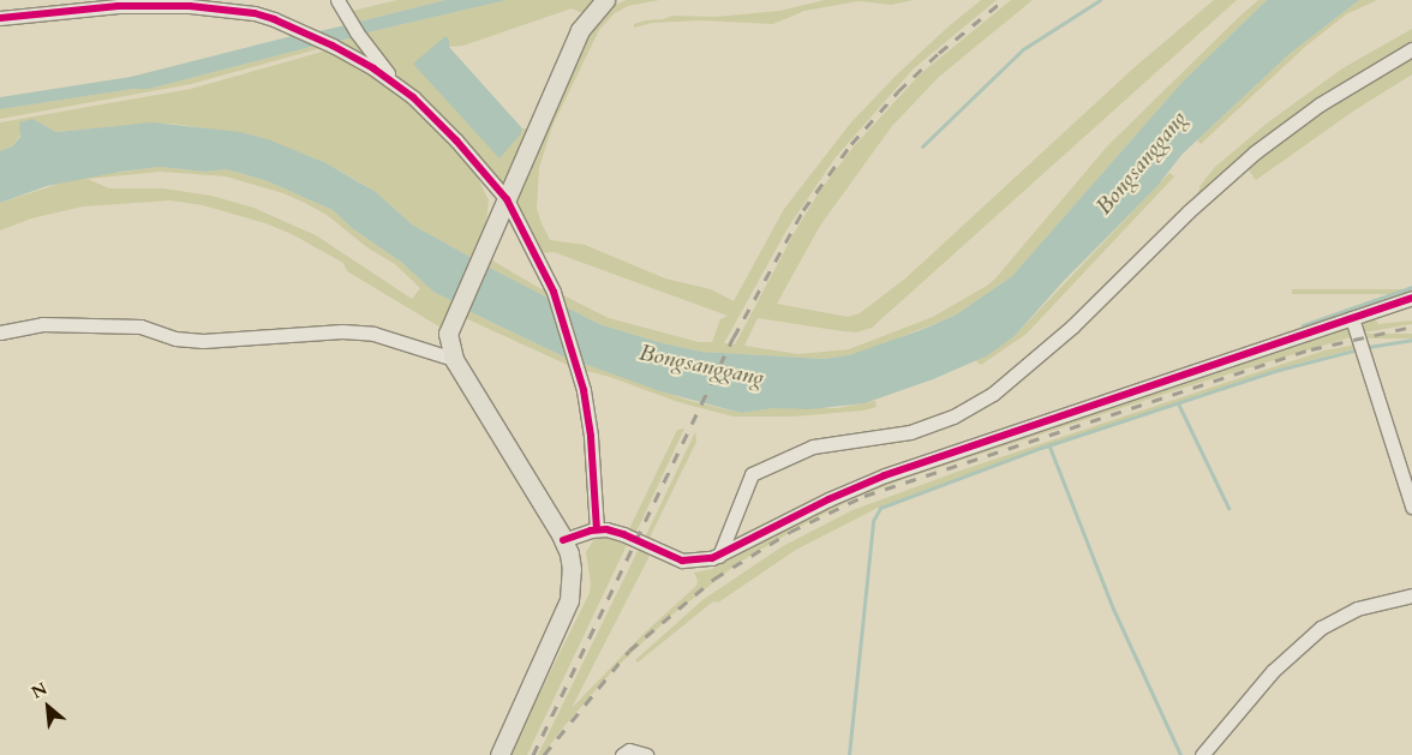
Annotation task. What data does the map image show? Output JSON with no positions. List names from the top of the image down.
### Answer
{
  "water": ["Bongsanggang"],
  "north": "top left"
}
